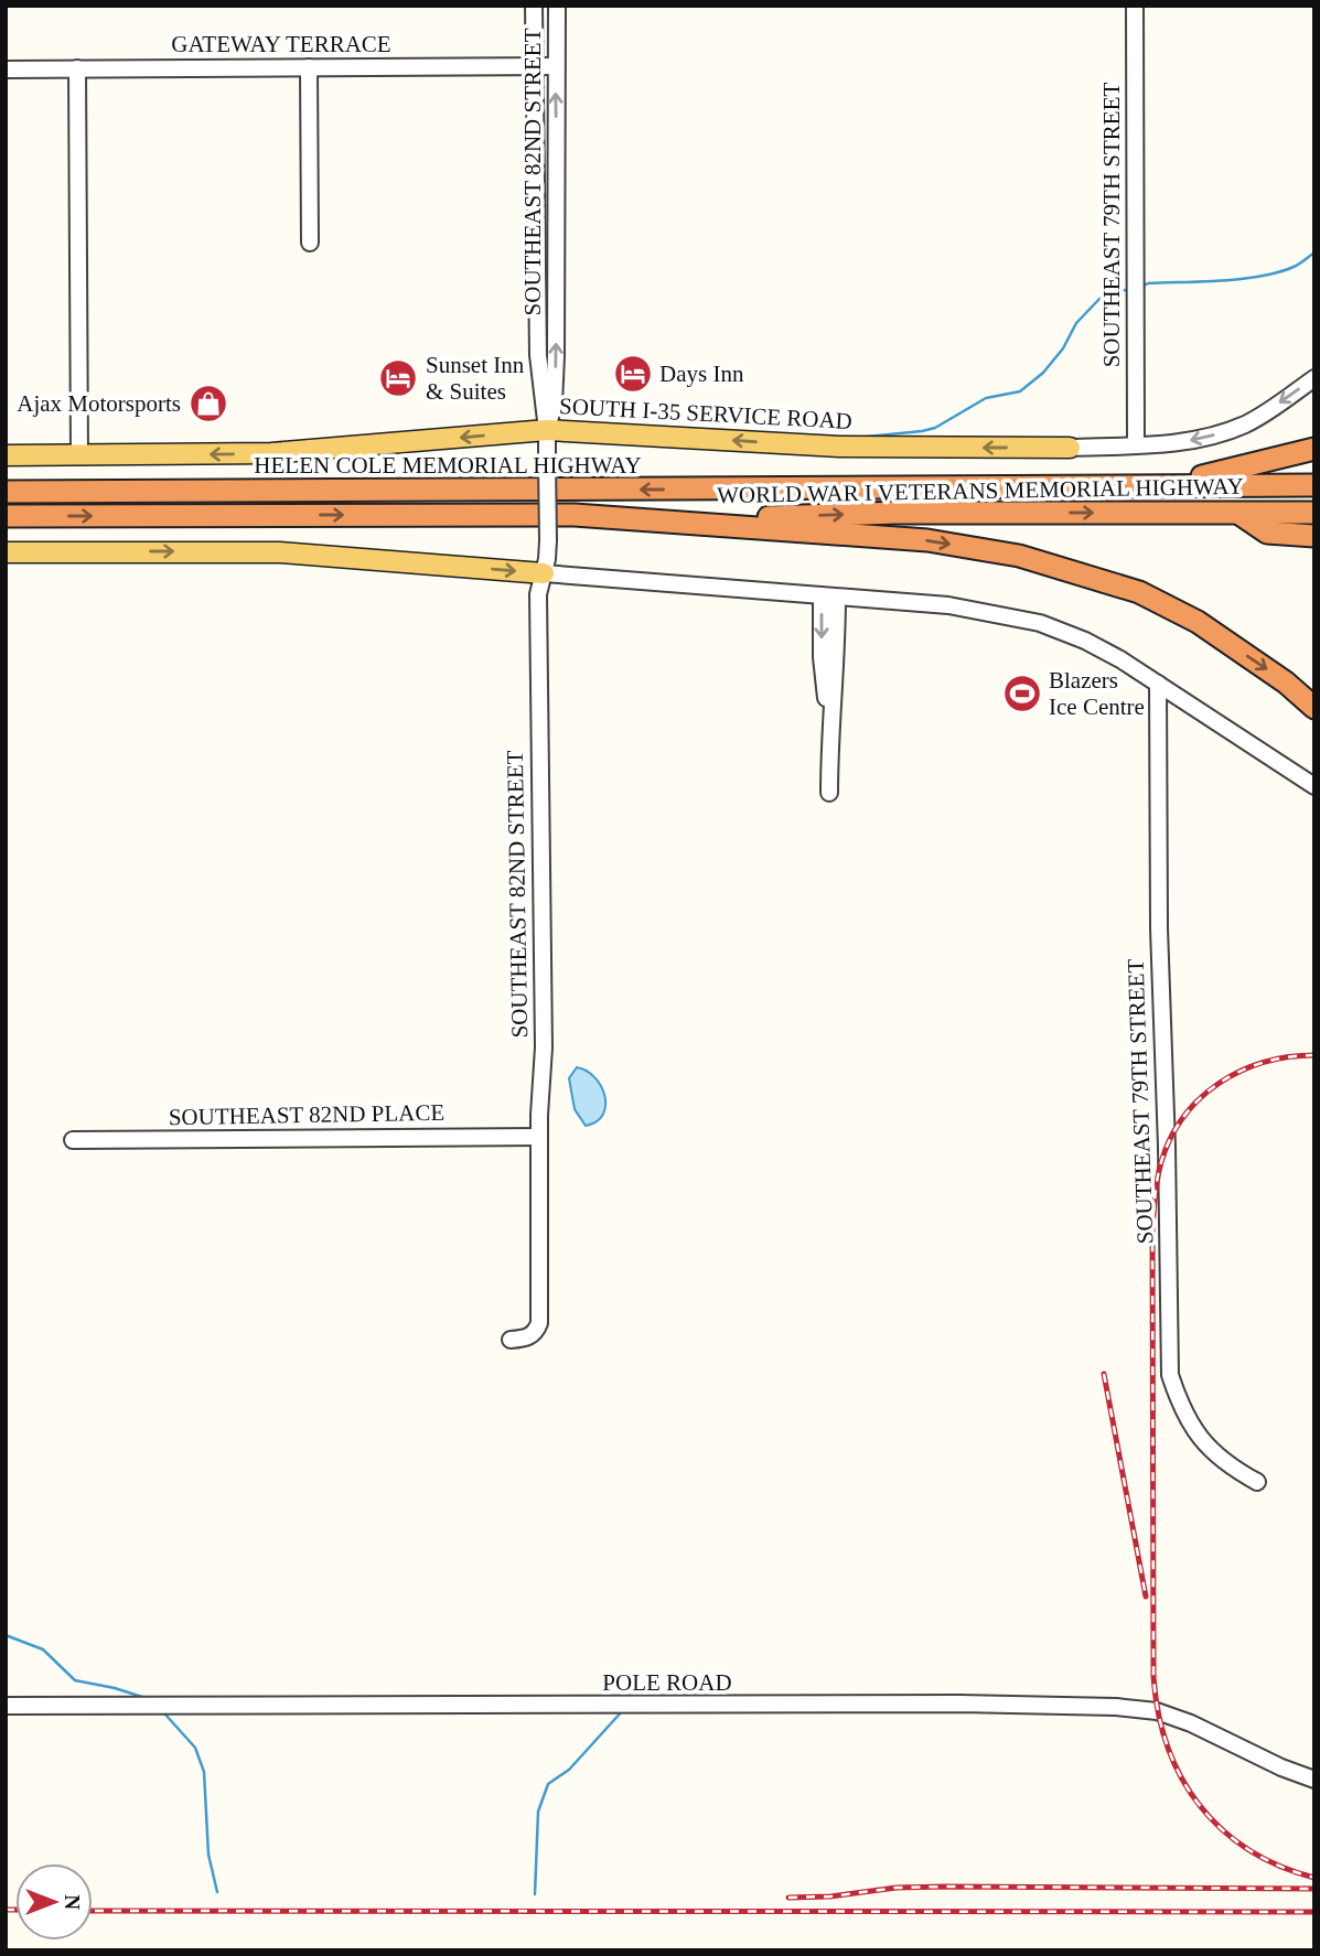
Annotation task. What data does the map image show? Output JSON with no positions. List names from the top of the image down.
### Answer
{
  "streets": {
    "highway": ["HELEN COLE MEMORIAL HIGHWAY", "WORLD WAR I VETERANS MEMORIAL HIGHWAY"],
    "main road": ["SOUTH I-35 SERVICE ROAD"],
    "street": [
      "GATEWAY TERRACE",
      "SOUTHEAST 82ND STREET",
      "SOUTHEAST 79TH STREET",
      "SOUTHEAST 82ND PLACE",
      "POLE ROAD"
    ]
  },
  "crossings": [
    ["GATEWAY TERRACE", "SOUTHEAST 82ND STREET"],
    ["SOUTHEAST 82ND STREET", "SOUTH I-35 SERVICE ROAD"],
    ["SOUTHEAST 82ND STREET", "SOUTHEAST 82ND PLACE"],
    ["SOUTHEAST 79TH STREET", "SOUTH I-35 SERVICE ROAD"],
    ["HELEN COLE MEMORIAL HIGHWAY", "WORLD WAR I VETERANS MEMORIAL HIGHWAY"]
  ],
  "places": {
    "hotel": ["Days Inn", "Sunset Inn & Suites"],
    "shop": ["Ajax Motorsports"],
    "sports": ["Blazers Ice Centre"]
  },
  "north": "right"
}
